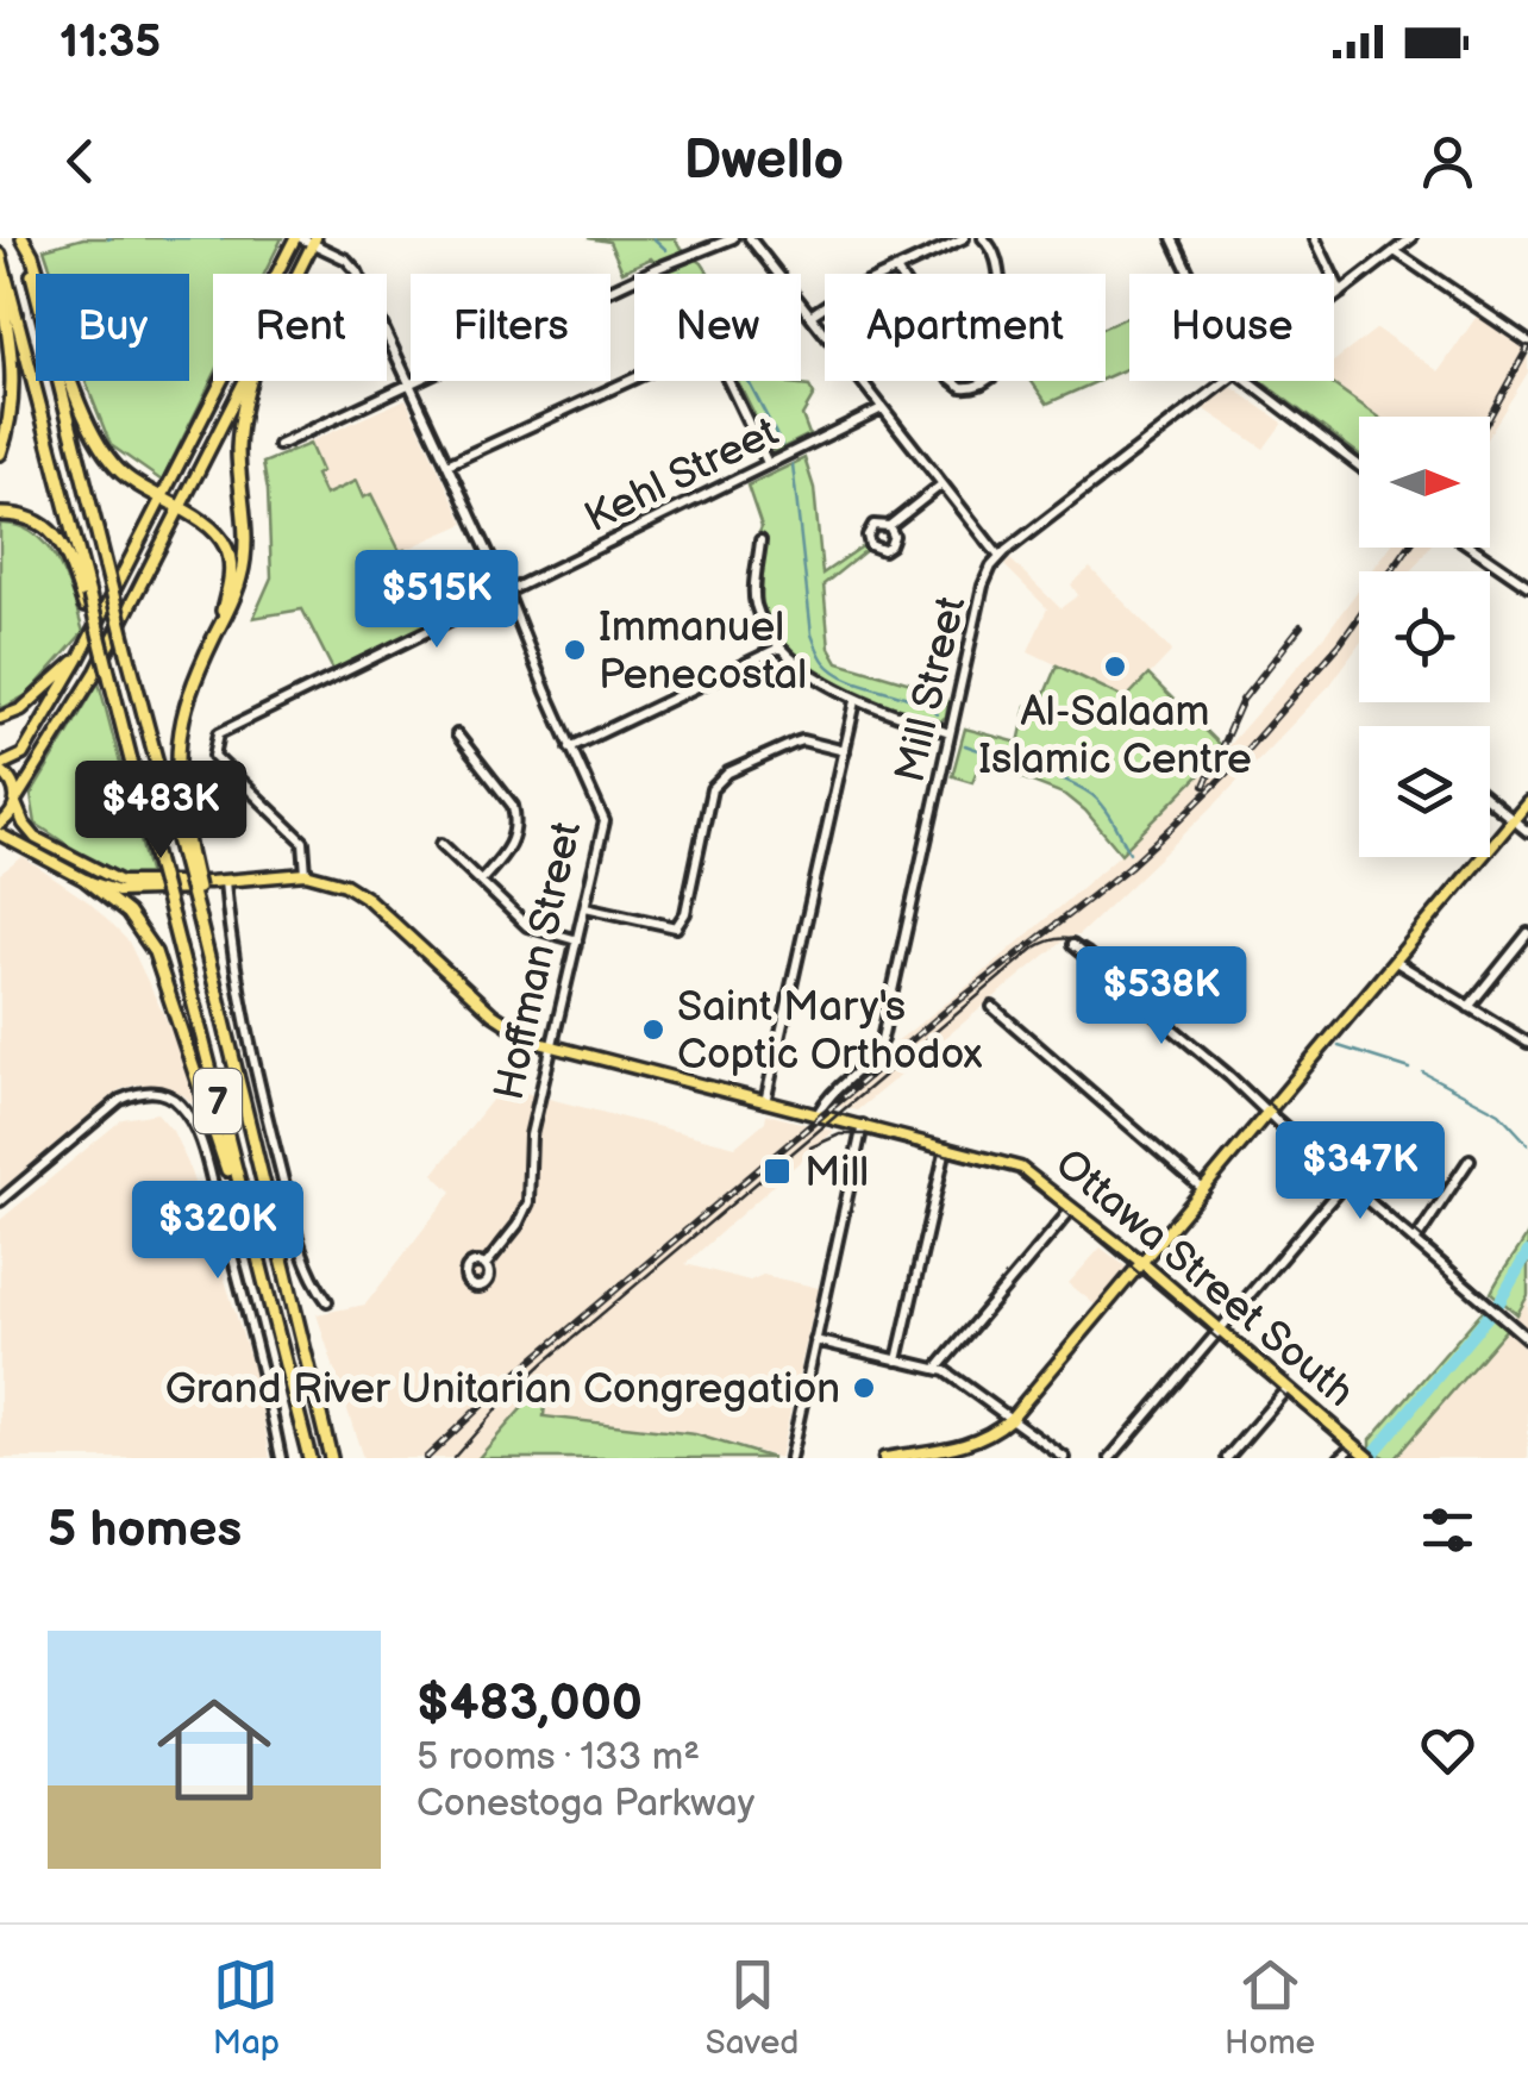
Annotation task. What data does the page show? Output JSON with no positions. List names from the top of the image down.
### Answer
{
  "streets": {
    "highway": ["7"],
    "main road": ["Ottawa Street South"],
    "street": ["Kehl Street", "Mill Street", "Hoffman Street"]
  },
  "crossings": [
    ["Kehl Street", "Hoffman Street"],
    ["Kehl Street", "Ottawa Street South"],
    ["Mill Street", "Ottawa Street South"],
    ["Hoffman Street", "Ottawa Street South"]
  ],
  "places": {
    "other": [
      "Immanuel Penecostal",
      "Al-Salaam Islamic Centre",
      "Saint Mary's Coptic Orthodox",
      "Grand River Unitarian Congregation"
    ],
    "transit": ["Mill"]
  },
  "north": "right",
  "page": {
    "status": "11:35",
    "header": "Dwello",
    "chip": [
      "Buy",
      "Rent",
      "Filters",
      "New",
      "Apartment",
      "House"
    ],
    "price": [
      "$515K",
      "$483K",
      "$538K",
      "$347K",
      "$320K"
    ],
    "heading": "5 homes",
    "list": [
      {
        "name": "$483,000",
        "note": "5 rooms · 133 m² · Conestoga Parkway"
      }
    ],
    "tabs": ["Map", "Saved", "Home"]
  }
}
